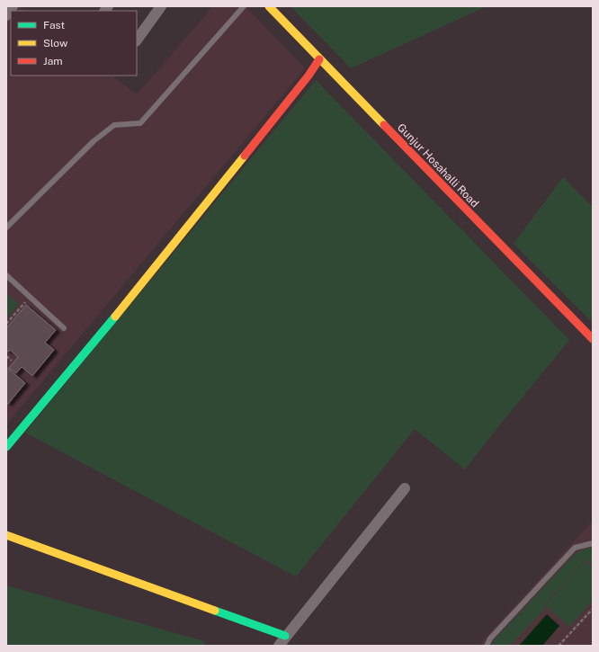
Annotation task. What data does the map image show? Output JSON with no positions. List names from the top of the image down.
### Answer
{
  "streets": {
    "street": ["Gunjur Hosahalli Road"]
  },
  "legend": ["Fast", "Slow", "Jam"]
}
